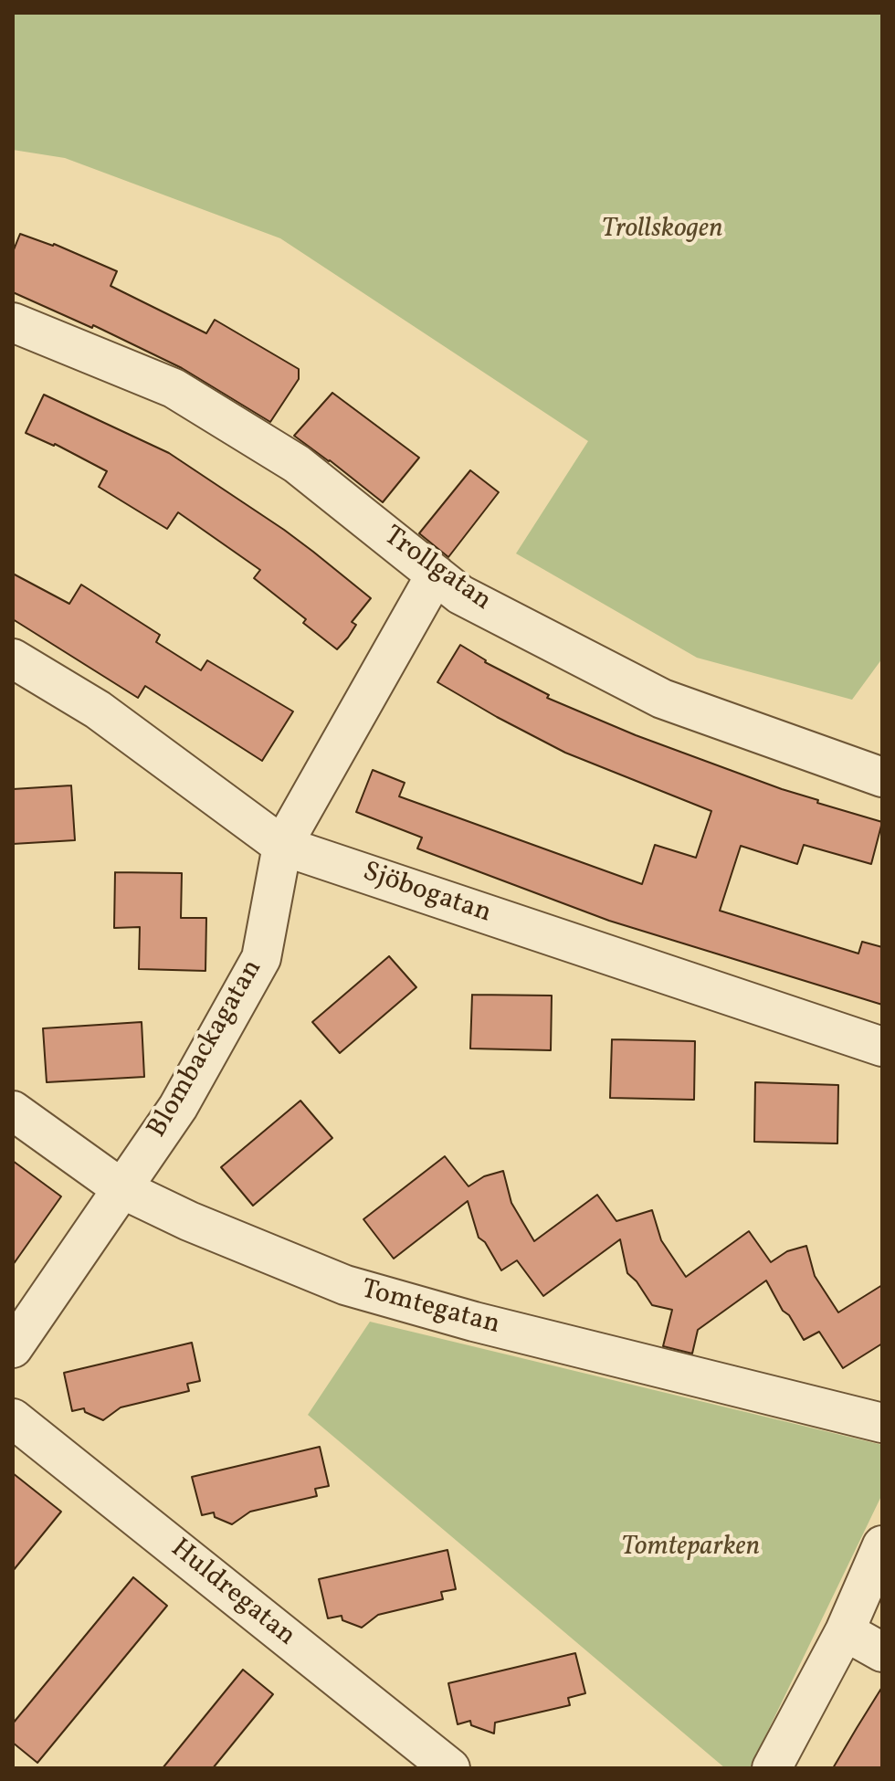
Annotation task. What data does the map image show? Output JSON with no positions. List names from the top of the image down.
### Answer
{
  "streets": {
    "street": [
      "Trollgatan",
      "Sjöbogatan",
      "Blombackagatan",
      "Tomtegatan",
      "Huldregatan"
    ]
  },
  "crossings": [
    ["Trollgatan", "Blombackagatan"],
    ["Sjöbogatan", "Blombackagatan"],
    ["Blombackagatan", "Tomtegatan"]
  ],
  "parks": ["Trollskogen", "Tomteparken"]
}
